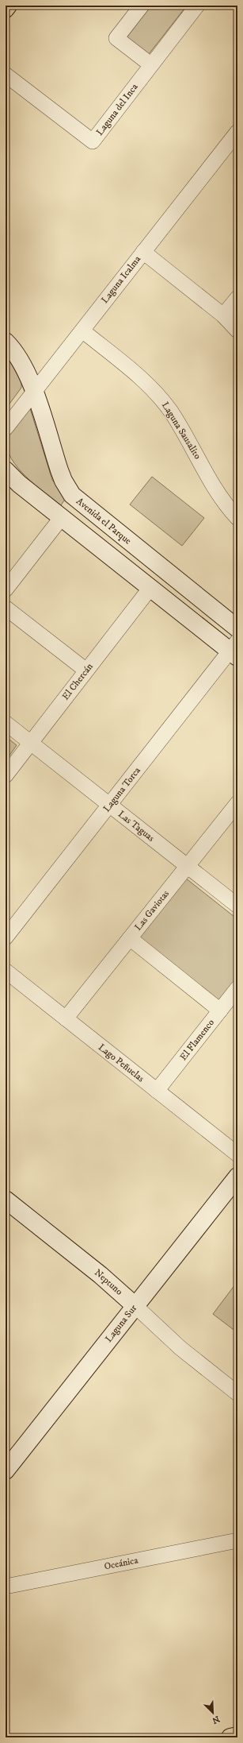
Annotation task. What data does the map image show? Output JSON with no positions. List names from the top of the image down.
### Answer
{
  "streets": {
    "street": [
      "Laguna del Inca",
      "Laguna Icalma",
      "Laguna Sausalito",
      "Avenida el Parque",
      "El Chercán",
      "Laguna Torca",
      "Las Taguas",
      "Las Gaviotas",
      "El Flamenco",
      "Lago Peñuelas",
      "Neptuno",
      "Laguna Sur",
      "Oceánica"
    ]
  },
  "crossings": [
    ["Laguna Icalma", "Laguna Sausalito"],
    ["Laguna Icalma", "Avenida el Parque"],
    ["El Chercán", "Las Taguas"],
    ["Laguna Torca", "Las Taguas"],
    ["Las Taguas", "Las Gaviotas"],
    ["Las Gaviotas", "Lago Peñuelas"],
    ["El Flamenco", "Lago Peñuelas"],
    ["Neptuno", "Laguna Sur"]
  ],
  "north": "bottom right"
}
